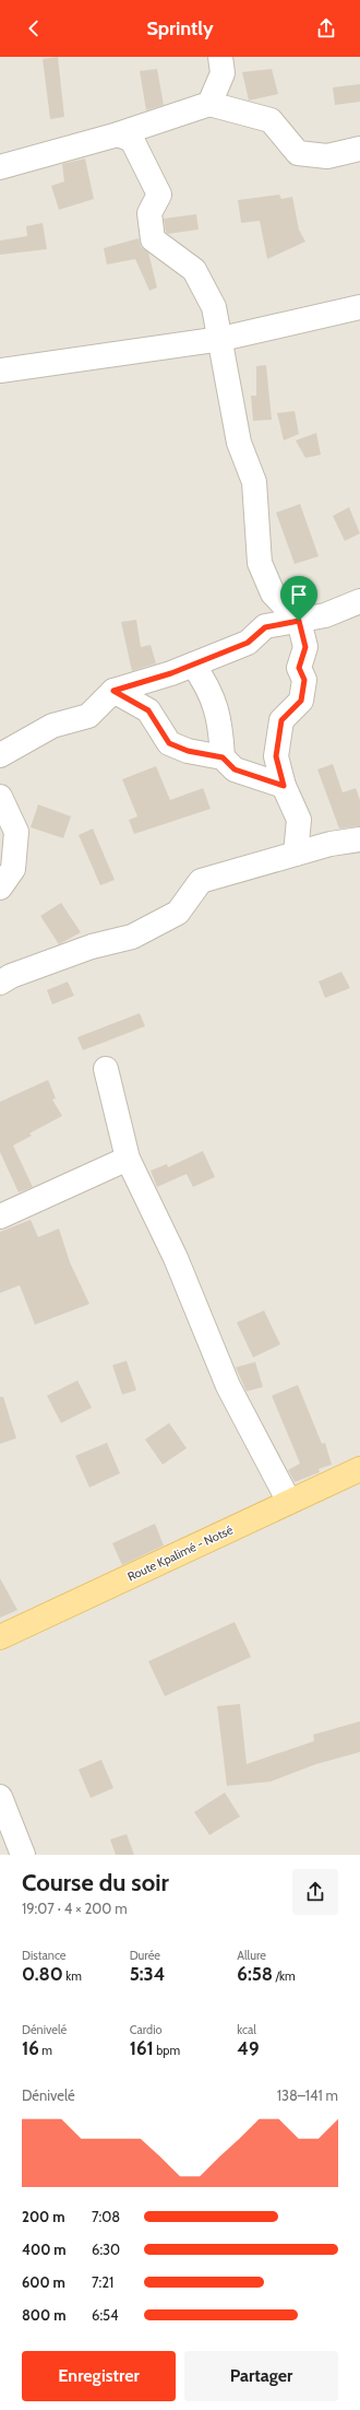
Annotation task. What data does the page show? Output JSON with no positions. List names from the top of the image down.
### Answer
{
  "streets": {
    "main road": ["Route Kpalimé - Notsé"]
  },
  "page": {
    "header": "Sprintly",
    "heading": ["Course du soir", "19:07 · 4 × 200 m"],
    "stats": [
      ["Distance", "0.80 km"],
      ["Durée", "5:34"],
      ["Allure", "6:58 /km"],
      ["Dénivelé", "16 m"],
      ["Cardio", "161 bpm"],
      ["kcal", "49"]
    ],
    "chart": ["Dénivelé", "138–141 m"],
    "list": [
      {
        "name": "200 m",
        "note": "7:08"
      },
      {
        "name": "400 m",
        "note": "6:30"
      },
      {
        "name": "600 m",
        "note": "7:21"
      },
      {
        "name": "800 m",
        "note": "6:54"
      }
    ],
    "buttons": ["Enregistrer", "Partager"]
  }
}
